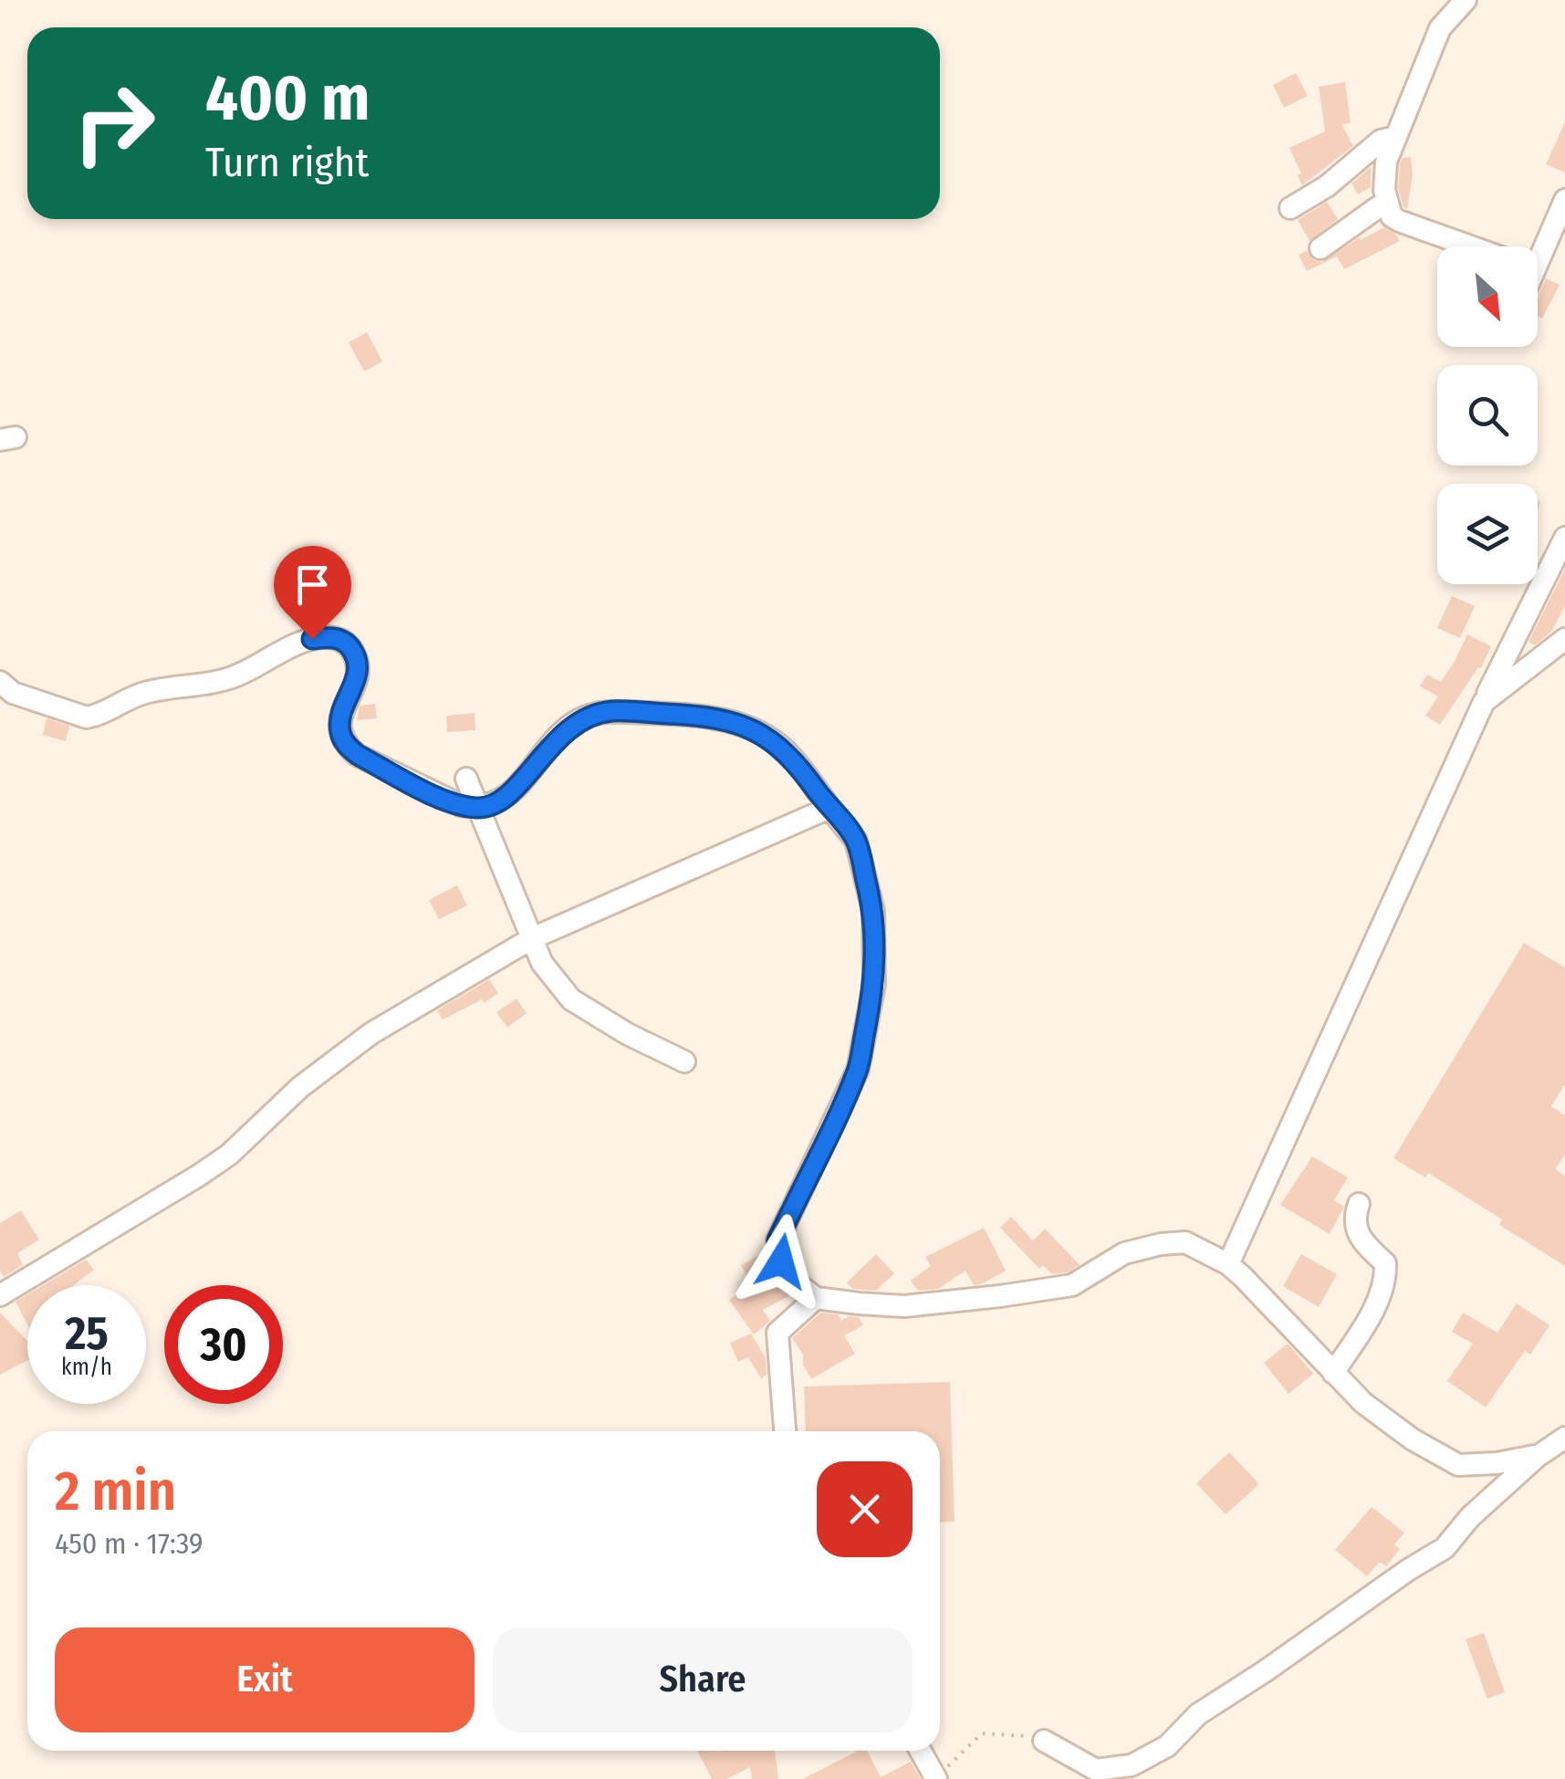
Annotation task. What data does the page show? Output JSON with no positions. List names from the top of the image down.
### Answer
{
  "north": "bottom right",
  "page": {
    "turn": ["400 m", "Turn right"],
    "speed": "25 km/h",
    "limit": "30",
    "heading": ["2 min", "450 m · 17:39"],
    "buttons": ["Exit", "Share"]
  }
}
